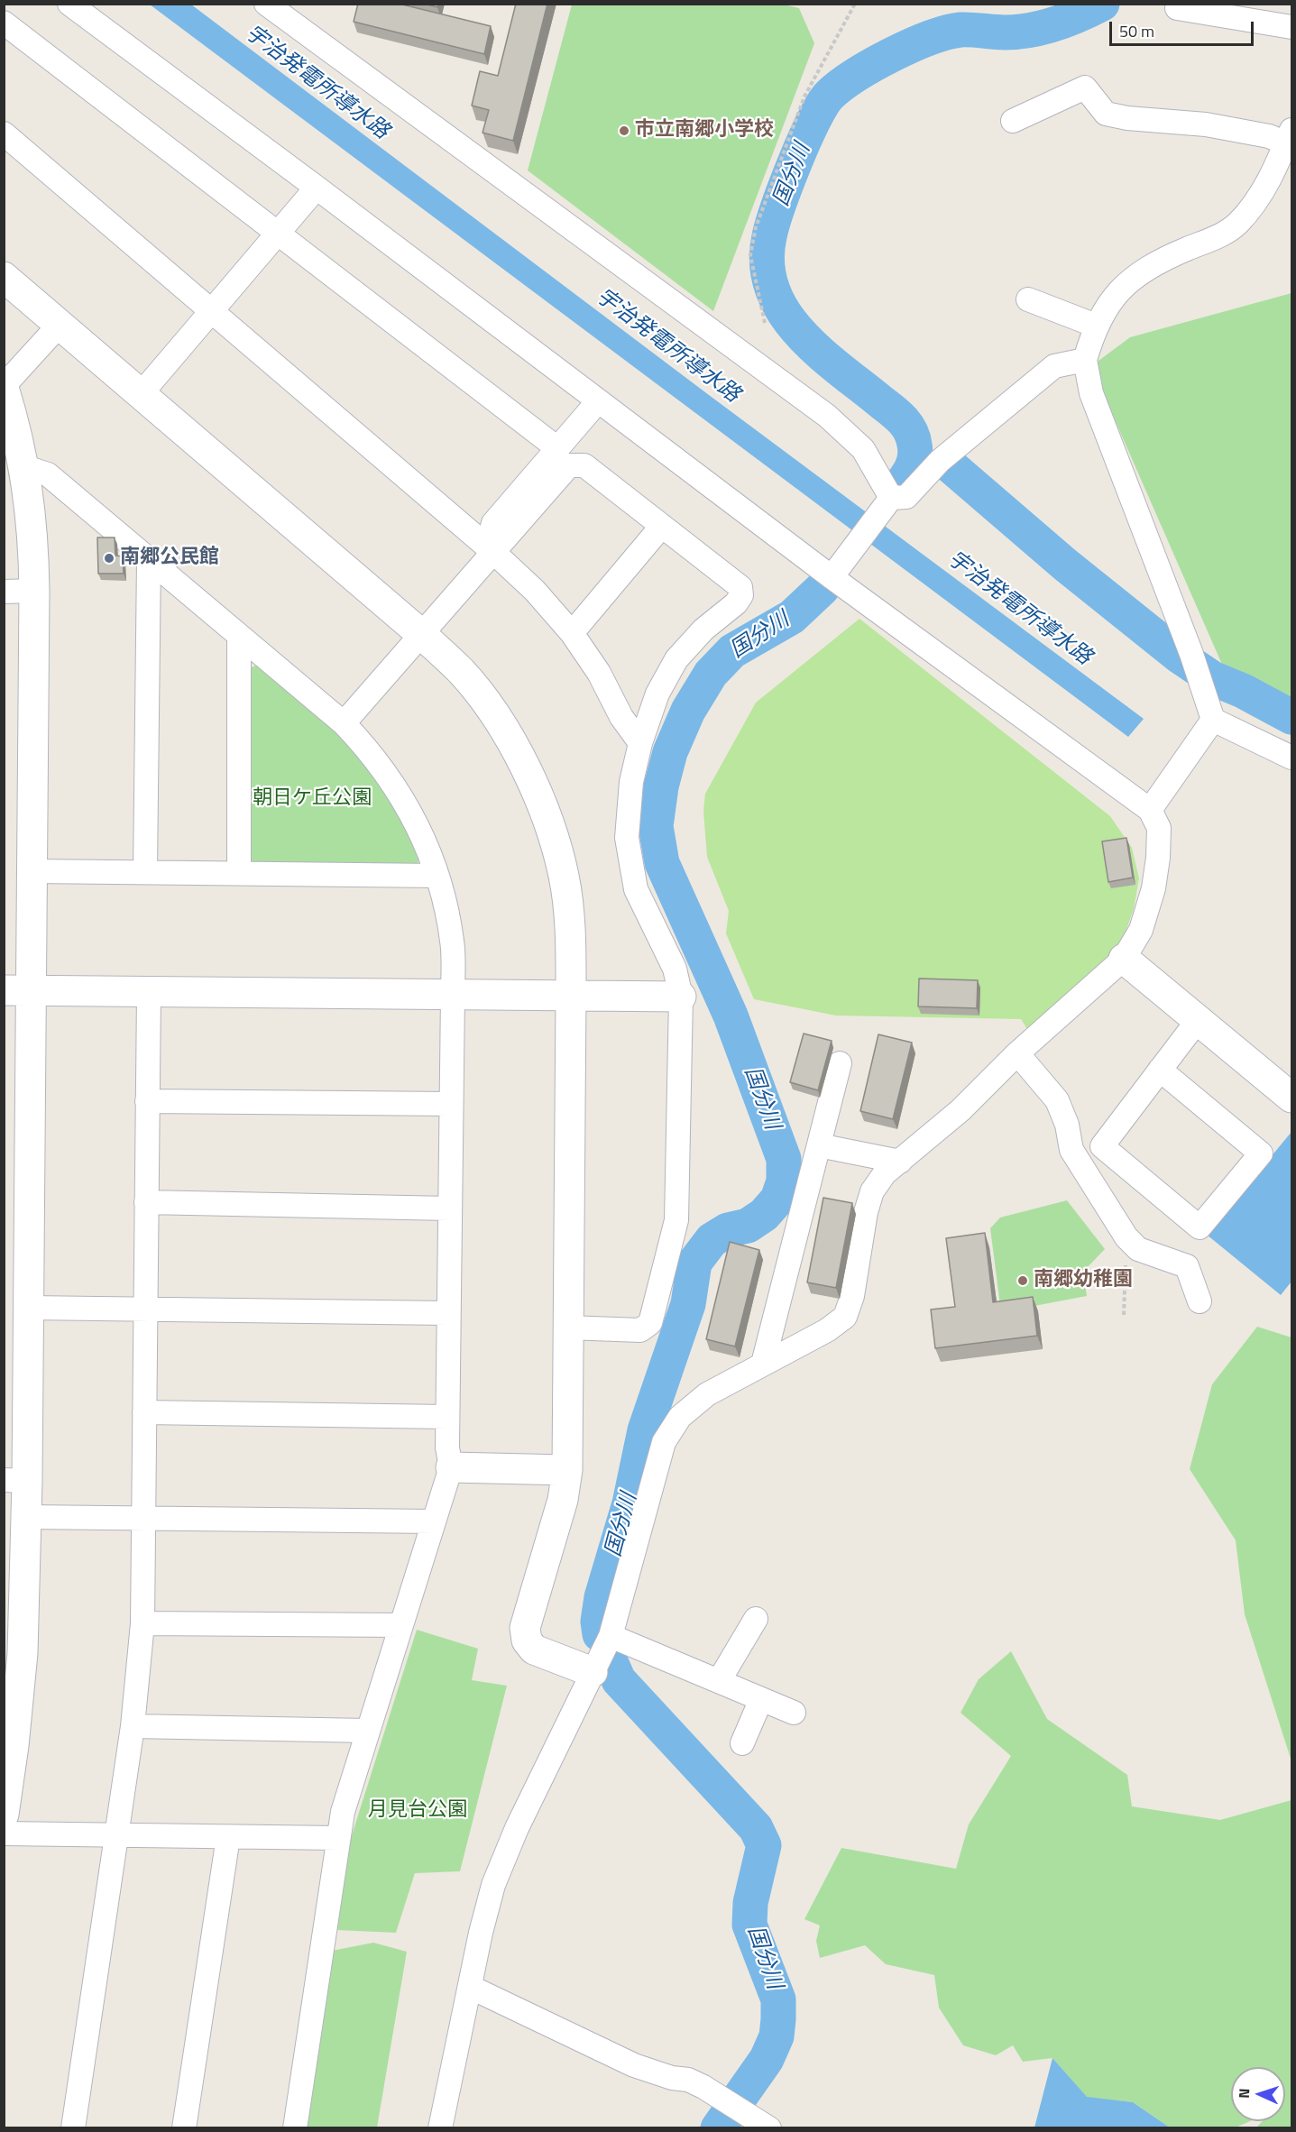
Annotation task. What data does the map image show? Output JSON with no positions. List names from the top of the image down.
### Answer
{
  "water": ["宇治発電所導水路", "国分川"],
  "parks": ["朝日ケ丘公園", "月見台公園"],
  "places": ["市立南郷小学校", "南郷公民館", "南郷幼稚園"],
  "scale_bar": "50 m",
  "north": "left"
}
